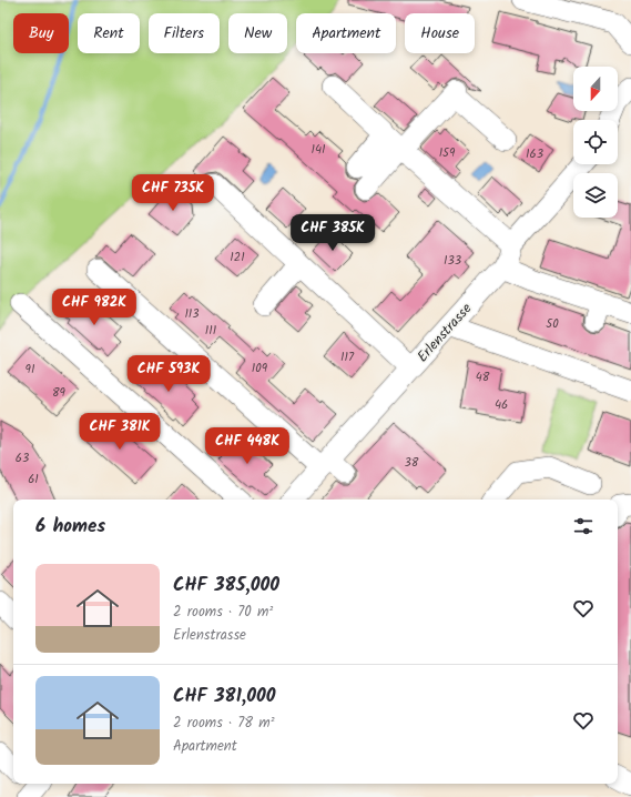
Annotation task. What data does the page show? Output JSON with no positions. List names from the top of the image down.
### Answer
{
  "streets": {
    "street": ["Erlenstrasse"]
  },
  "house_numbers": [
    "141",
    "159",
    "163",
    "121",
    "133",
    "113",
    "50",
    "111",
    "117",
    "109",
    "91",
    "48",
    "89",
    "46",
    "63",
    "38",
    "61"
  ],
  "north": "bottom",
  "page": {
    "chip": [
      "Buy",
      "Rent",
      "Filters",
      "New",
      "Apartment",
      "House"
    ],
    "price": [
      "CHF 735K",
      "CHF 385K",
      "CHF 982K",
      "CHF 593K",
      "CHF 381K",
      "CHF 448K"
    ],
    "heading": "6 homes",
    "list": [
      {
        "name": "CHF 385,000",
        "note": "2 rooms · 70 m² · Erlenstrasse"
      },
      {
        "name": "CHF 381,000",
        "note": "2 rooms · 78 m² · Apartment"
      }
    ]
  }
}
